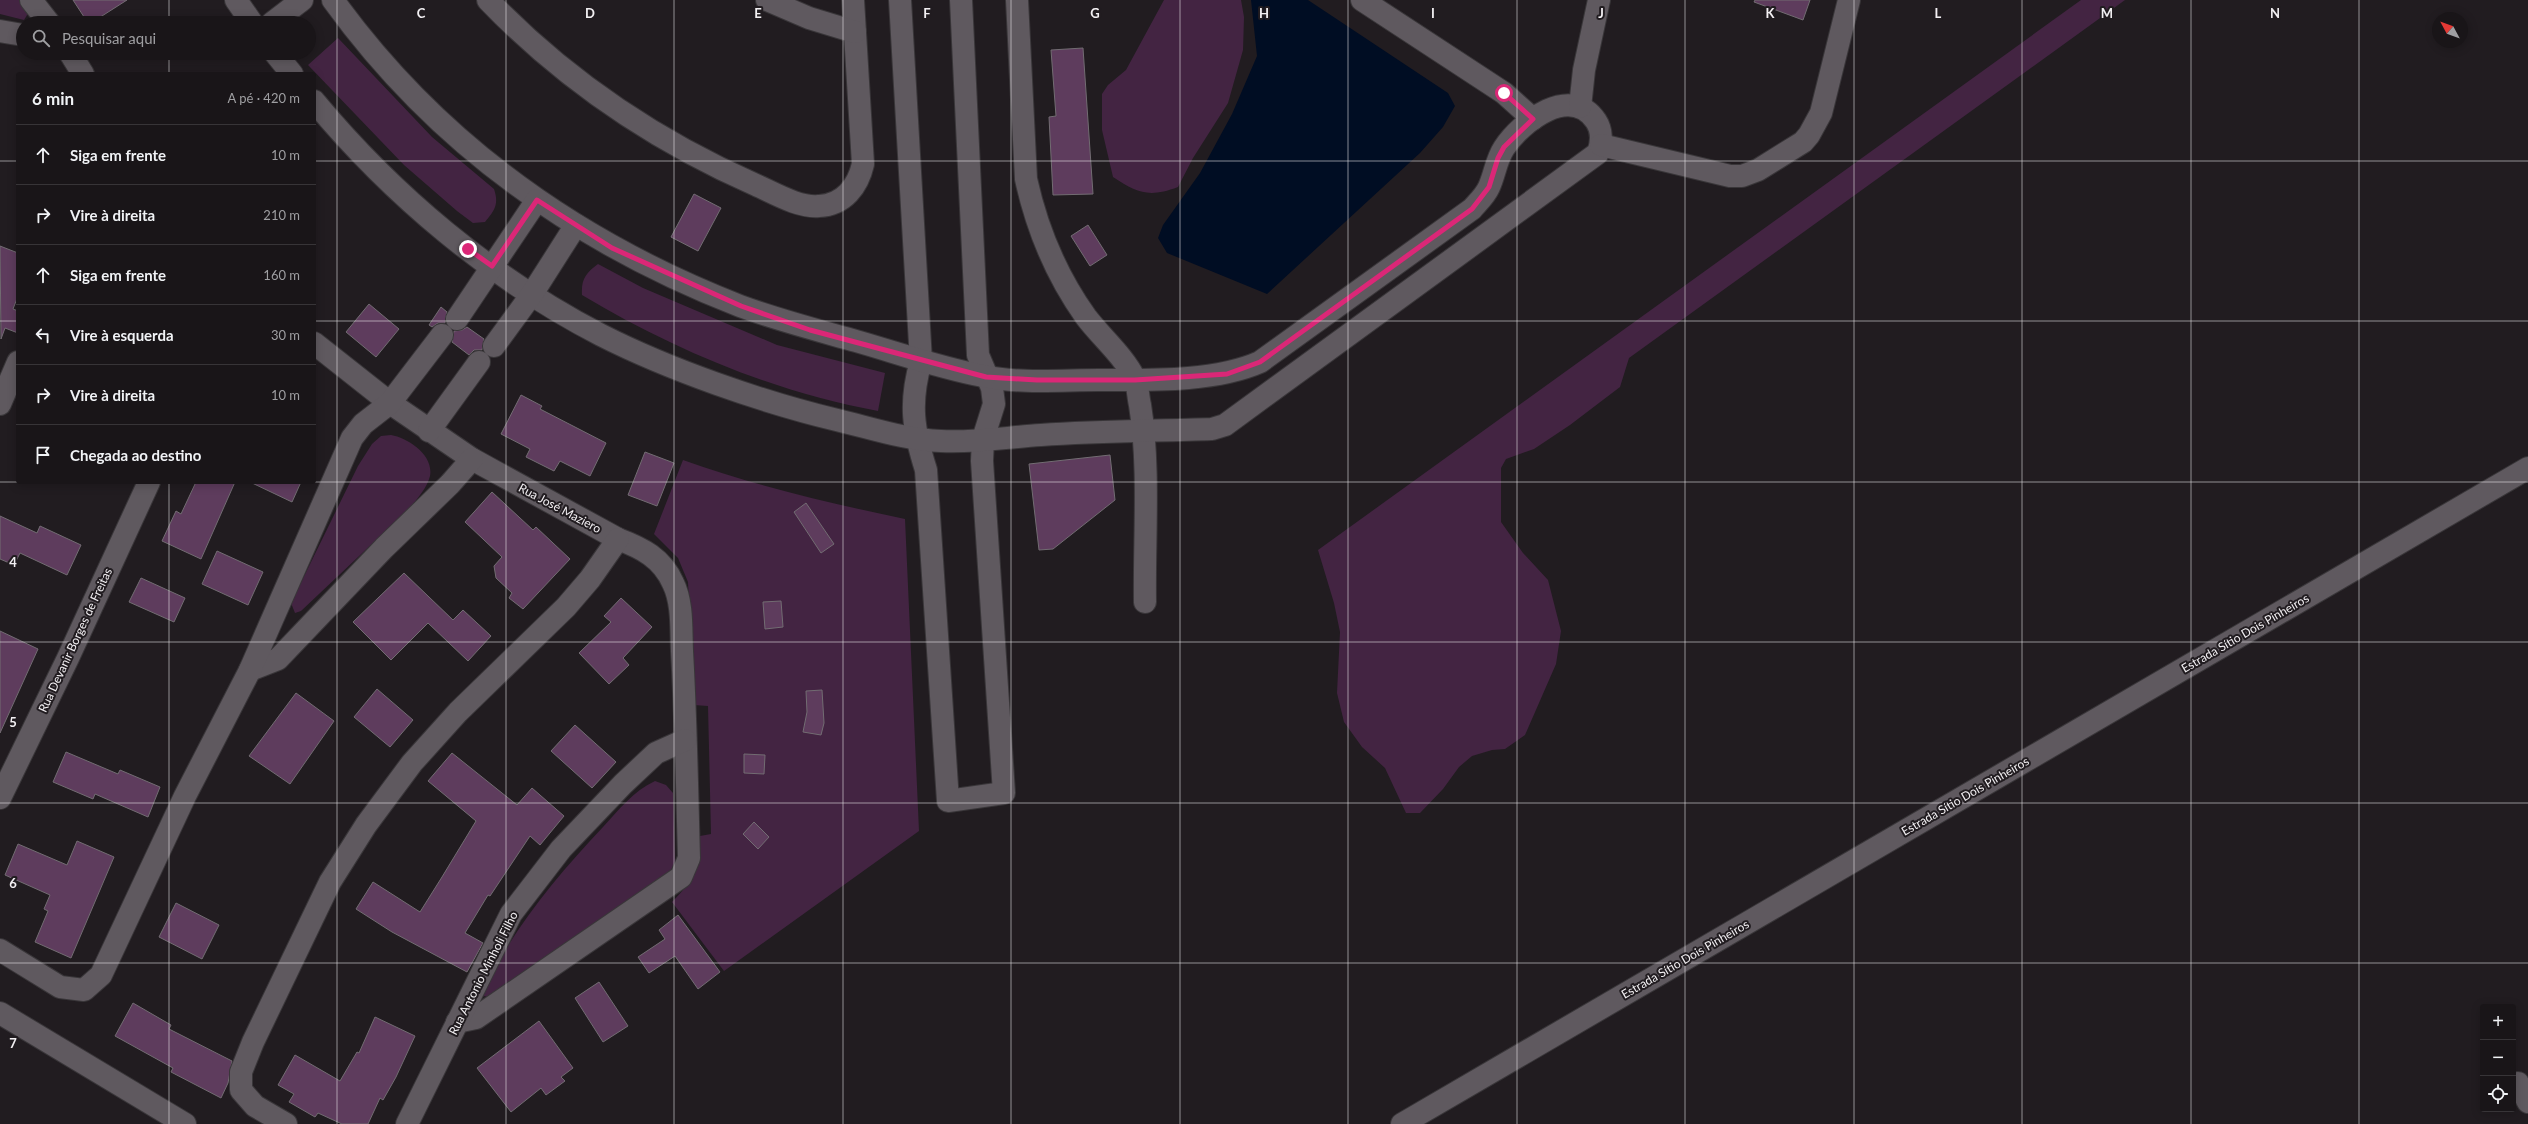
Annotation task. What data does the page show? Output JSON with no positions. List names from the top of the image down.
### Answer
{
  "streets": {
    "street": [
      "Rua José Maziero",
      "Estrada Sítio Dois Pinheiros",
      "Rua Devanir Borges de Freitas",
      "Rua Antonio Minholi Filho"
    ]
  },
  "crossings": [
    ["Rua José Maziero", "Rua Antonio Minholi Filho"]
  ],
  "north": "top left",
  "page": {
    "search": "Pesquisar aqui",
    "heading": ["6 min", "A pé · 420 m"],
    "list": [
      ["Siga em frente", "10 m"],
      ["Vire à direita", "210 m"],
      ["Siga em frente", "160 m"],
      ["Vire à esquerda", "30 m"],
      ["Vire à direita", "10 m"],
      "Chegada ao destino"
    ],
    "map_buttons": ["+", "−"]
  },
  "grid": {
    "columns": [
      "C",
      "D",
      "E",
      "F",
      "G",
      "H",
      "I",
      "J",
      "K",
      "L",
      "M",
      "N"
    ],
    "rows": [
      "4",
      "5",
      "6",
      "7"
    ]
  }
}
